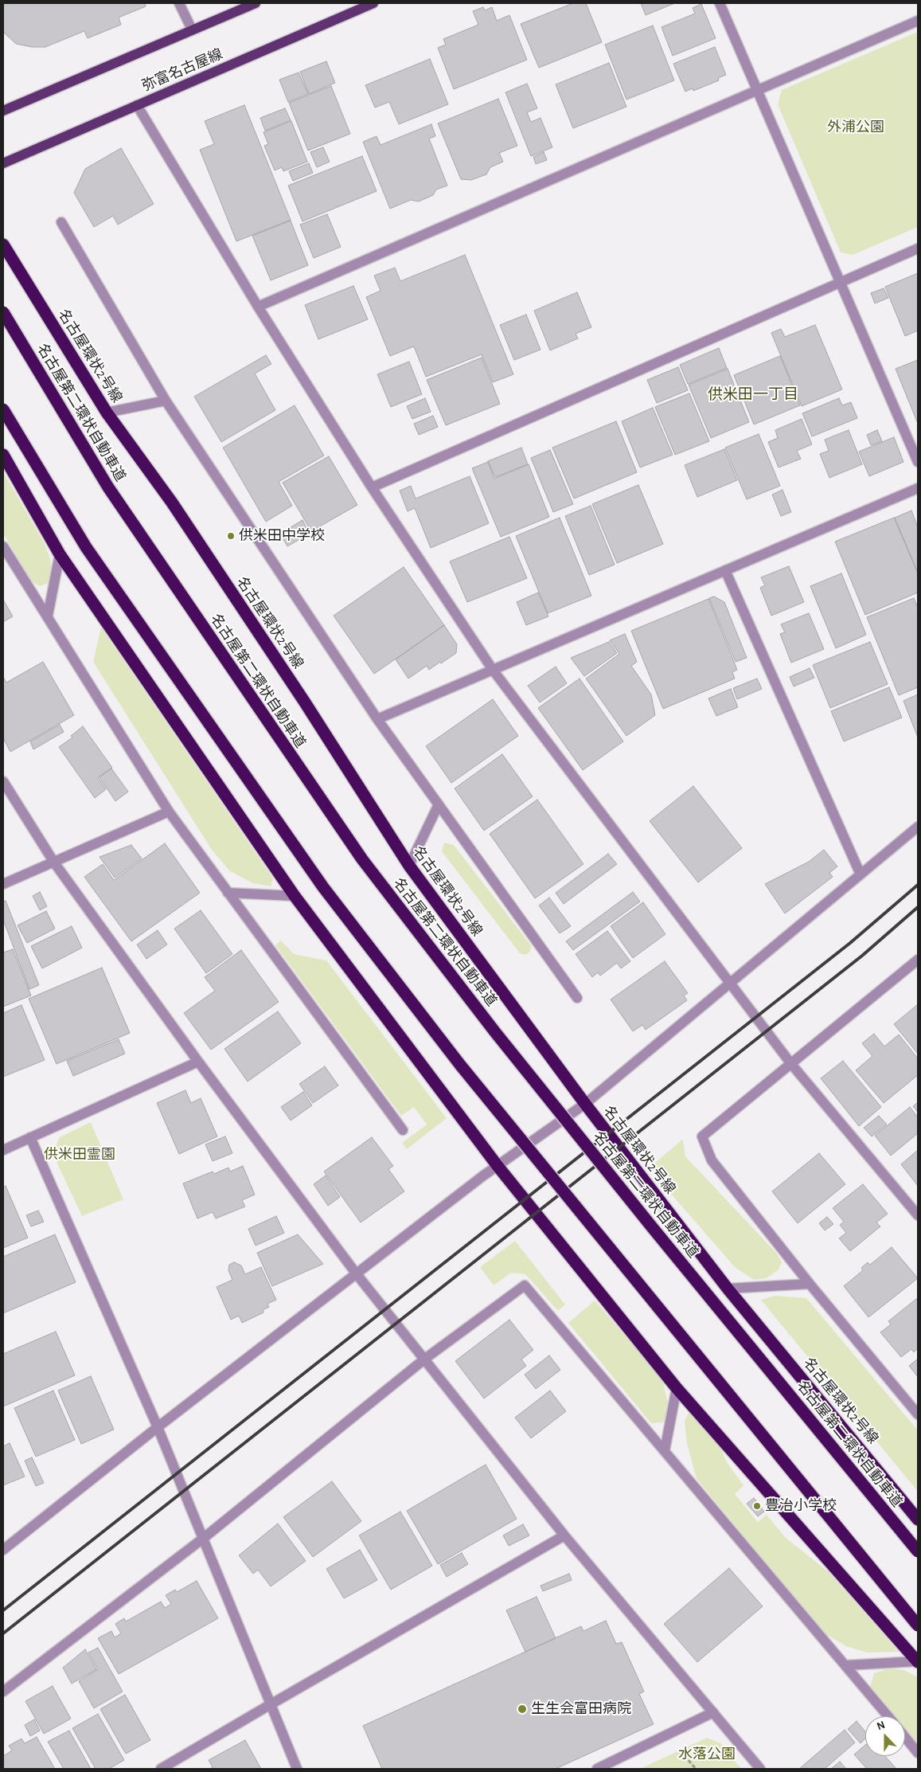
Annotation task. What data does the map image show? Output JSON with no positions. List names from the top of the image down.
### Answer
{
  "streets": {
    "highway": ["名古屋環状2号線", "名古屋第二環状自動車道"],
    "main road": ["弥富名古屋線"]
  },
  "districts": ["供米田一丁目"],
  "parks": ["外浦公園", "供米田霊園", "水落公園"],
  "places": ["供米田中学校", "豊治小学校", "生生会富田病院"],
  "north": "top"
}
